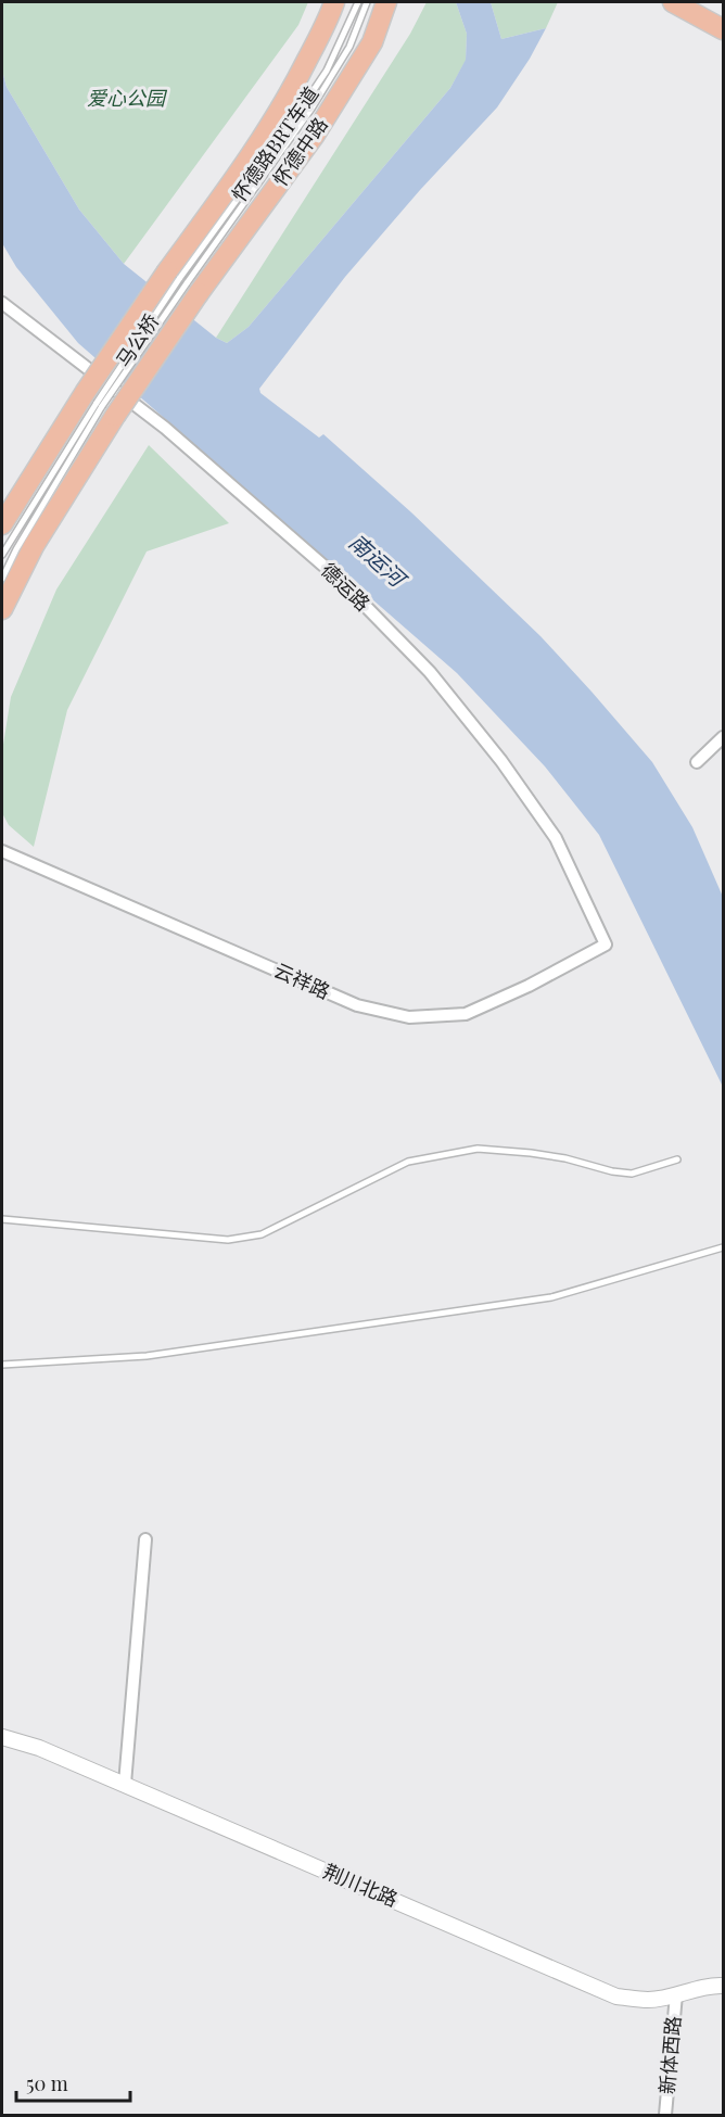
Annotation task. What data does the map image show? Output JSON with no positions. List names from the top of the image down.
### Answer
{
  "streets": {
    "main road": ["怀德中路", "马公桥"],
    "street": [
      "德运路",
      "云祥路",
      "荆川北路",
      "新体西路"
    ],
    "lane": ["怀德路BRT车道"]
  },
  "crossings": [
    ["怀德路BRT车道", "怀德中路"],
    ["怀德路BRT车道", "马公桥"],
    ["怀德中路", "马公桥"],
    ["德运路", "云祥路"],
    ["荆川北路", "新体西路"]
  ],
  "water": ["南运河"],
  "parks": ["爱心公园"],
  "scale_bar": "50 m"
}
